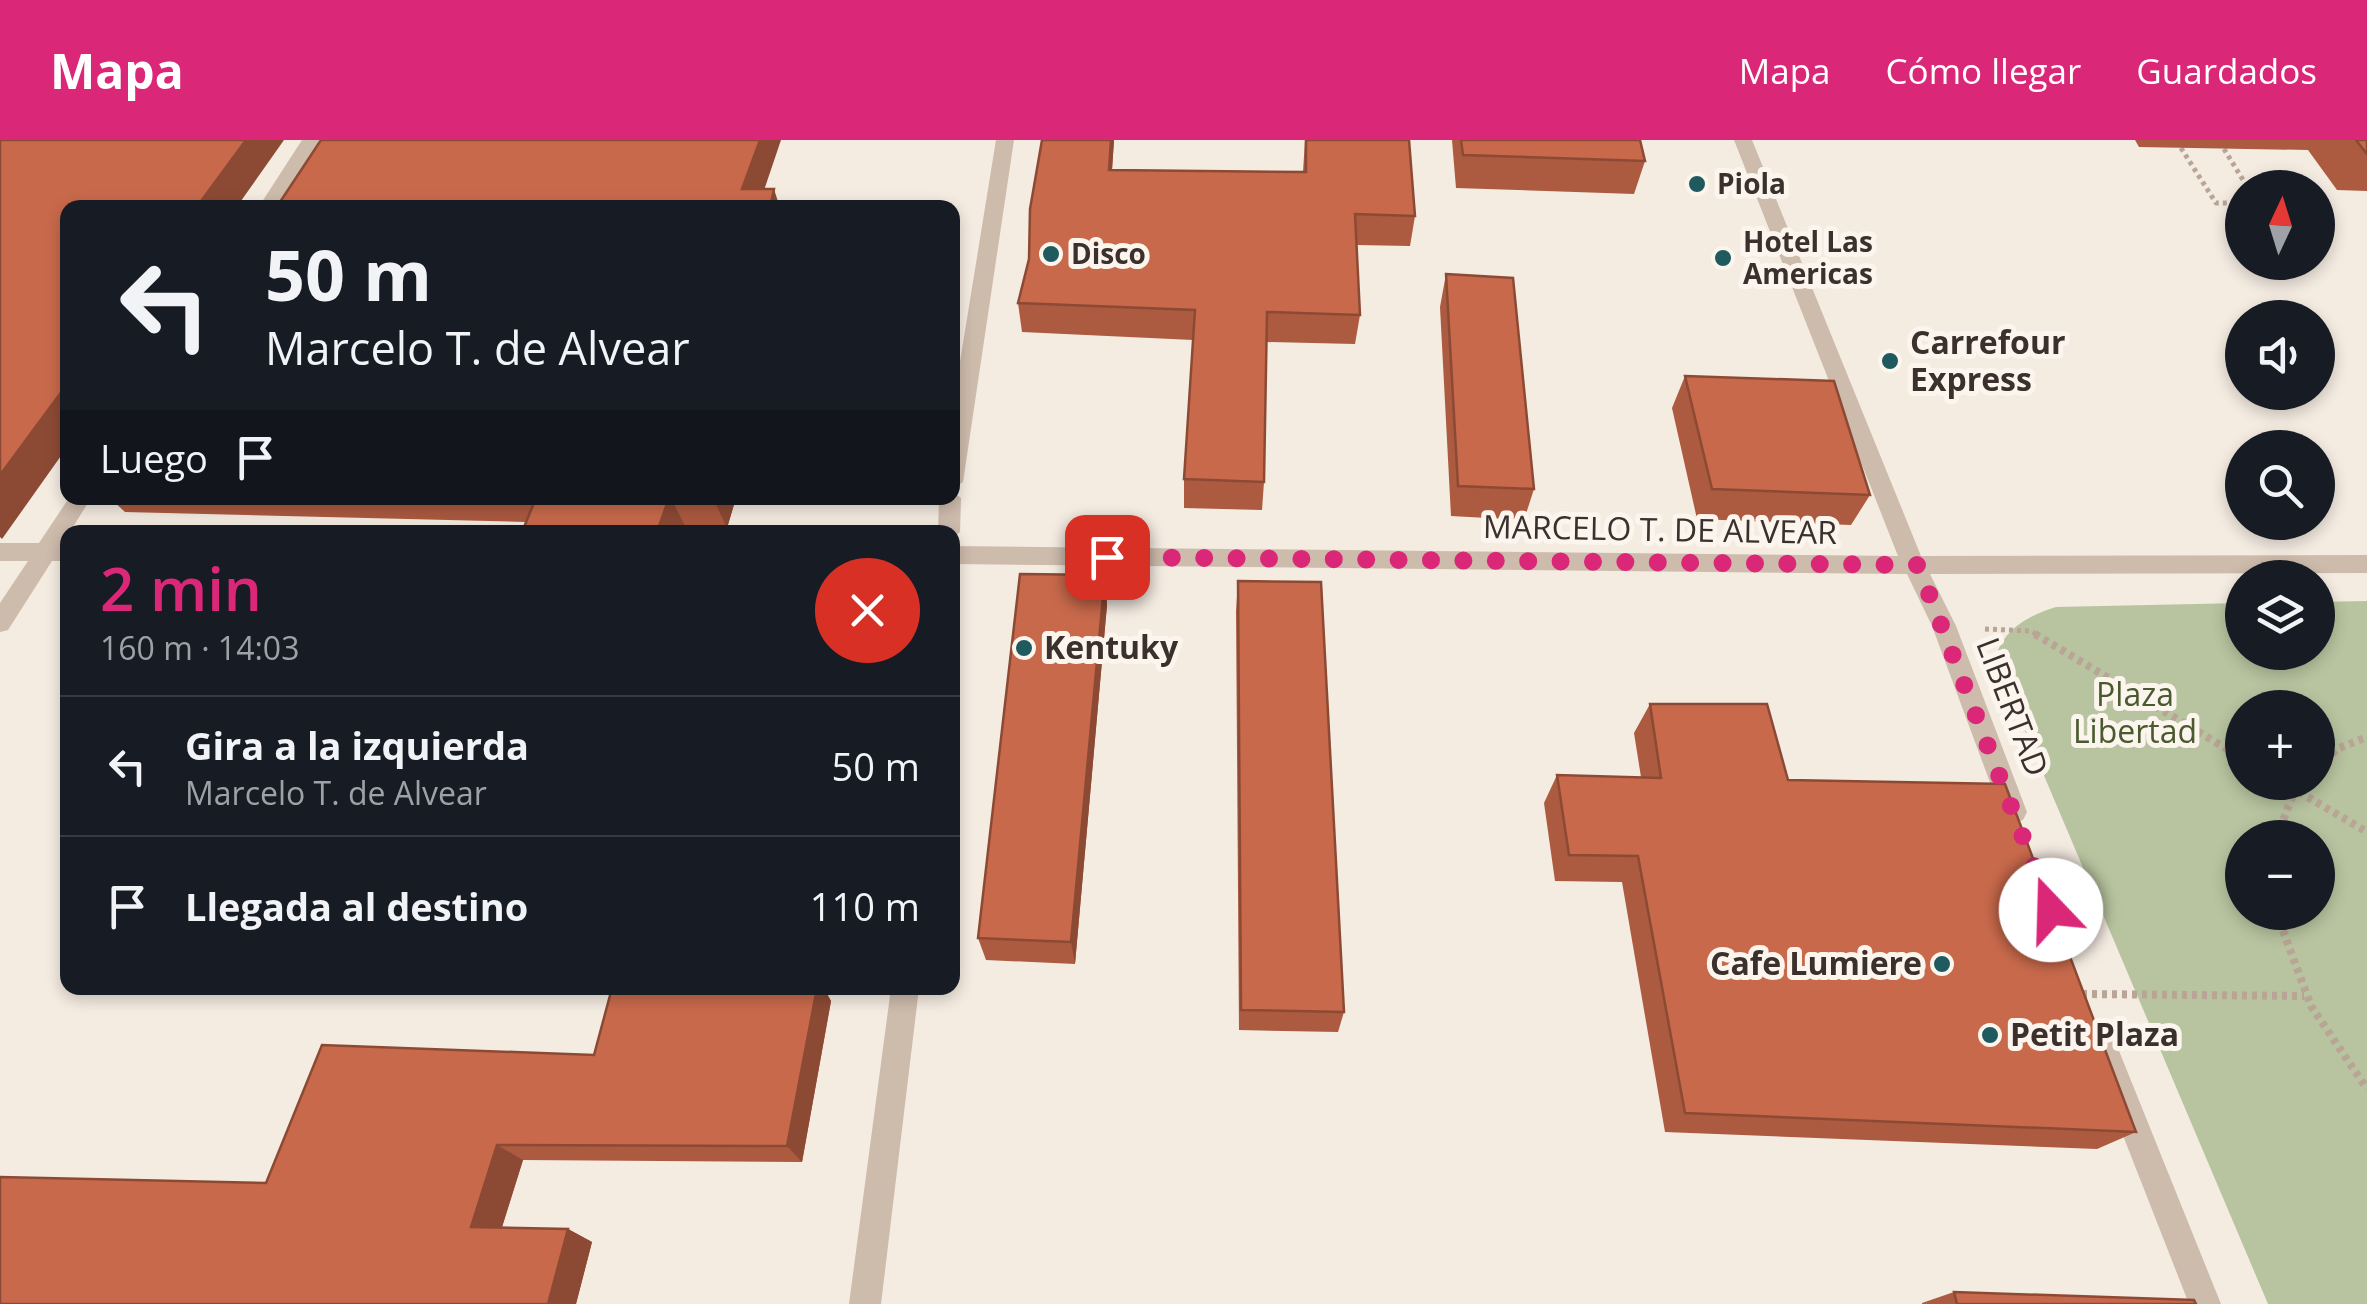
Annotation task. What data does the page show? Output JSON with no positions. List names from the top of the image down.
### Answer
{
  "streets": {
    "street": ["MARCELO T. DE ALVEAR", "LIBERTAD"]
  },
  "crossings": [
    ["MARCELO T. DE ALVEAR", "LIBERTAD"]
  ],
  "parks": ["Plaza Libertad"],
  "places": [
    "Piola",
    "Disco",
    "Hotel Las Americas",
    "Carrefour Express",
    "Kentuky",
    "Cafe Lumiere",
    "Petit Plaza"
  ],
  "north": "top",
  "page": {
    "header": "Mapa",
    "nav": ["Mapa", "Cómo llegar", "Guardados"],
    "map_buttons": ["+", "−"],
    "turn": ["50 m", "Marcelo T. de Alvear"],
    "then": "Luego",
    "heading": ["2 min", "160 m · 14:03"],
    "list": [
      {
        "name": "Gira a la izquierda",
        "note": "Marcelo T. de Alvear",
        "value": "50 m"
      },
      {
        "name": "Llegada al destino",
        "value": "110 m"
      }
    ]
  }
}
